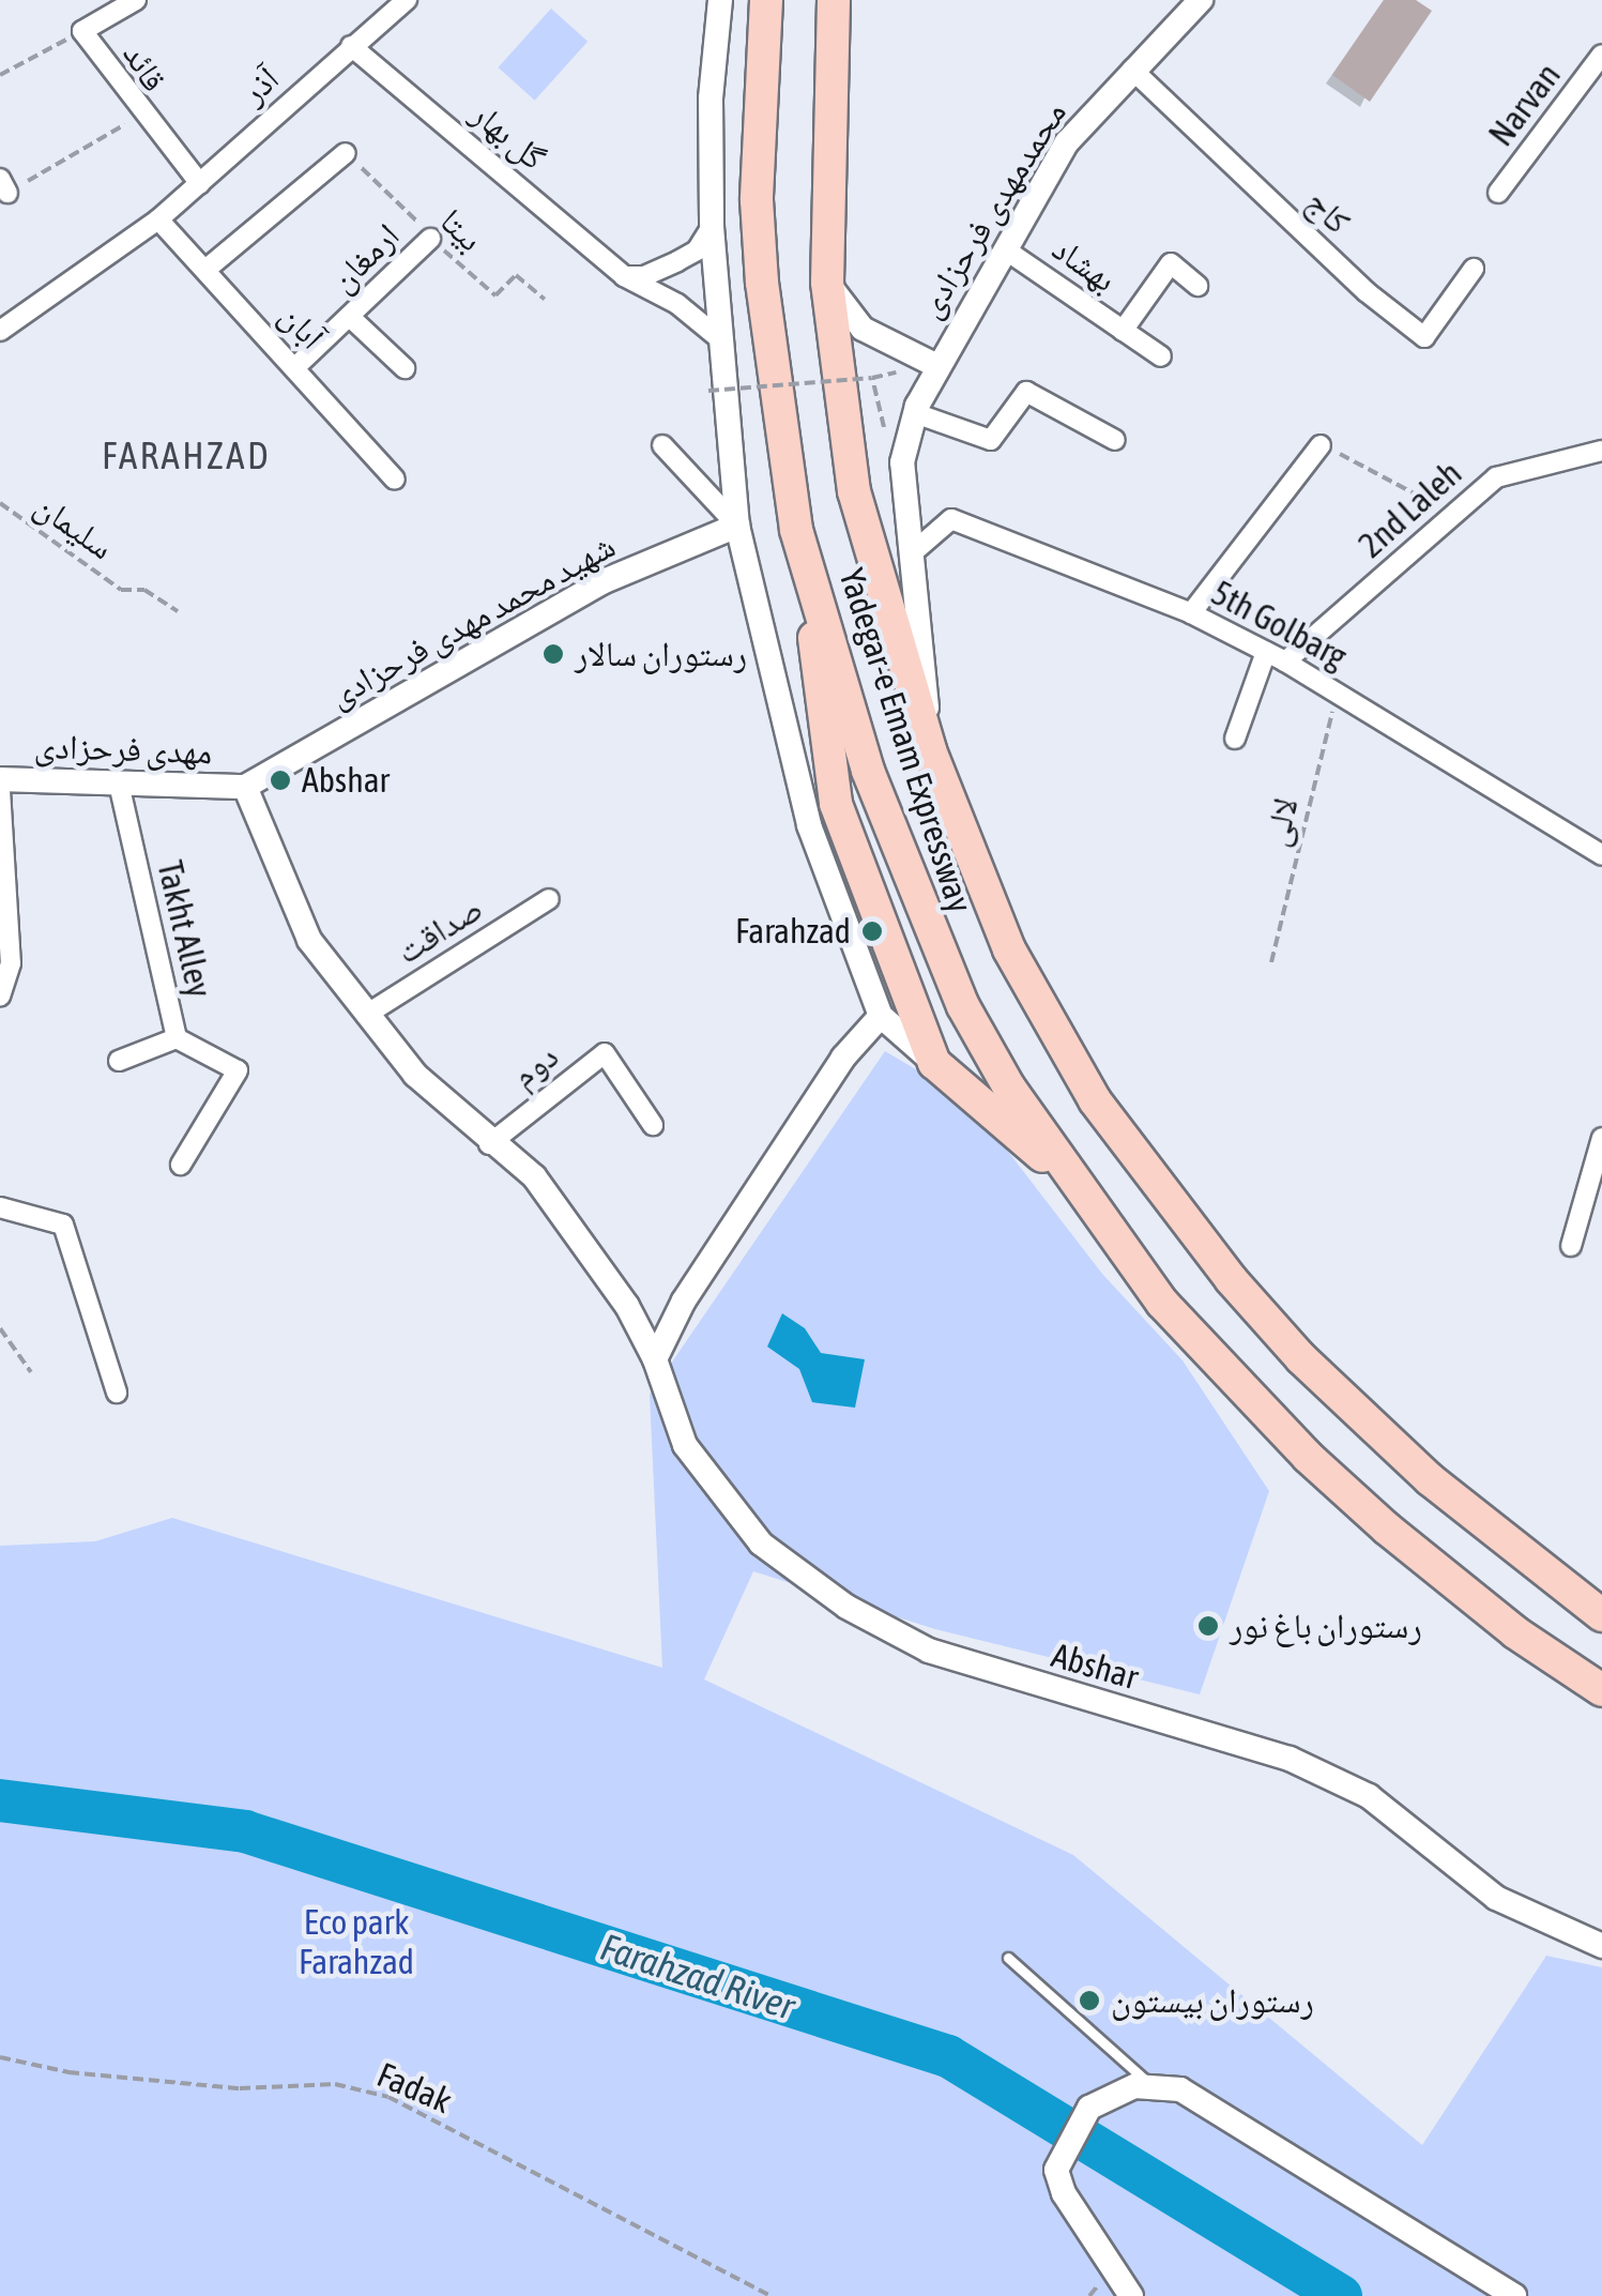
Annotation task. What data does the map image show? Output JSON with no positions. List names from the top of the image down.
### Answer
{
  "streets": {
    "highway": ["Yadegar-e Emam Expressway"],
    "street": [
      "قائد",
      "آذر",
      "Narvan",
      "گل بهار",
      "محمدمهدی فرحزادی",
      "کاج",
      "ارمغان",
      "بهشاد",
      "آبان",
      "2nd Laleh",
      "شهید محمد مهدی فرحزادی",
      "5th Golbarg",
      "مهدی فرحزادی",
      "Takht Alley",
      "صداقت",
      "دوم",
      "Abshar"
    ],
    "path": [
      "بیتا",
      "سلیمان",
      "لالی",
      "Fadak"
    ]
  },
  "crossings": [
    ["آذر", "گل بهار"],
    ["آذر", "آبان"],
    ["محمدمهدی فرحزادی", "کاج"],
    ["محمدمهدی فرحزادی", "بهشاد"],
    ["محمدمهدی فرحزادی", "5th Golbarg"],
    ["محمدمهدی فرحزادی", "Yadegar-e Emam Expressway"],
    ["بیتا", "ارمغان"],
    ["ارمغان", "آبان"],
    ["2nd Laleh", "5th Golbarg"],
    ["شهید محمد مهدی فرحزادی", "مهدی فرحزادی"],
    ["شهید محمد مهدی فرحزادی", "Abshar"],
    ["5th Golbarg", "لالی"],
    ["مهدی فرحزادی", "Takht Alley"],
    ["مهدی فرحزادی", "Abshar"],
    ["صداقت", "Abshar"],
    ["دوم", "Abshar"]
  ],
  "districts": ["FARAHZAD"],
  "water": ["Farahzad River"],
  "parks": ["Eco park Farahzad"],
  "places": [
    "رستوران سالار",
    "Abshar",
    "Farahzad",
    "رستوران باغ نور",
    "رستوران بیستون"
  ]
}
